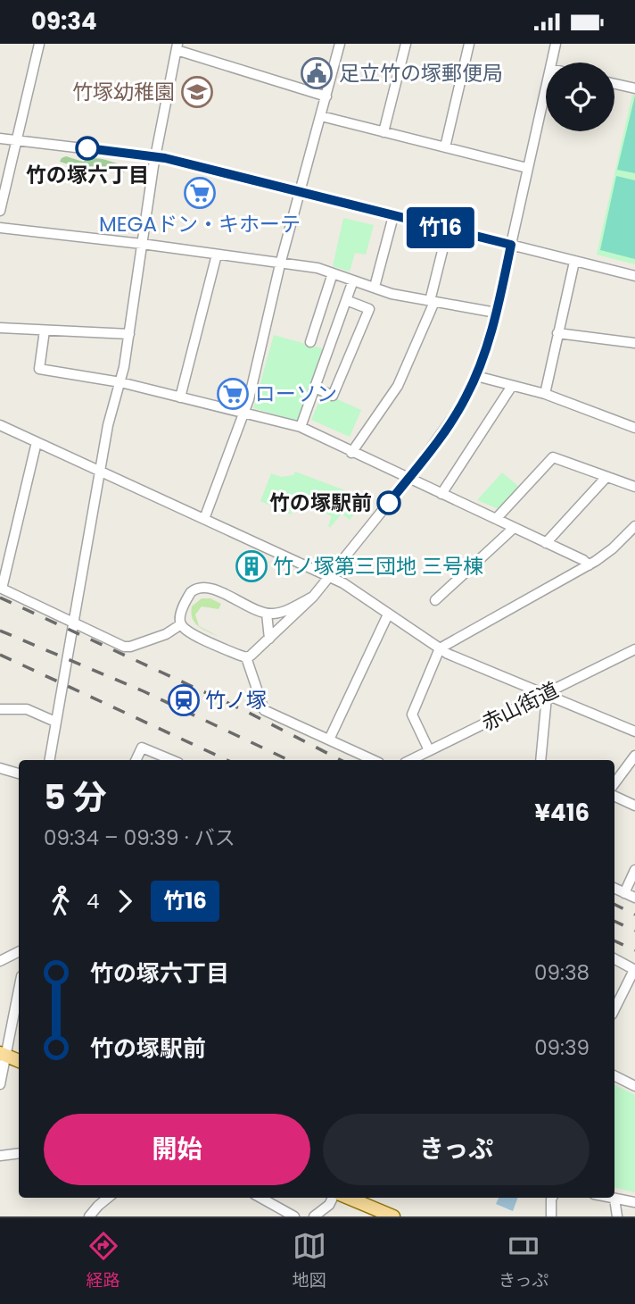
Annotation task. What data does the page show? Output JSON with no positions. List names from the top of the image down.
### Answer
{
  "streets": {
    "street": ["赤山街道"]
  },
  "places": {
    "public building": ["足立竹の塚郵便局"],
    "school or university": ["竹塚幼稚園"],
    "other": ["竹の塚六丁目", "竹の塚駅前"],
    "supermarket": ["MEGAドン・キホーテ", "ローソン"],
    "building": ["竹ノ塚第三団地 三号棟"],
    "station": ["竹ノ塚"]
  },
  "lines": ["bus line 竹16"],
  "page": {
    "status": "09:34",
    "on_map": "竹16",
    "heading": ["5 分", "09:34 – 09:39 · バス", "¥416"],
    "legs": ["4", "竹16"],
    "list": [
      {
        "name": "竹の塚六丁目",
        "value": "09:38"
      },
      {
        "name": "竹の塚駅前",
        "value": "09:39"
      }
    ],
    "buttons": ["開始", "きっぷ"],
    "tabs": ["経路", "地図", "きっぷ"]
  }
}
